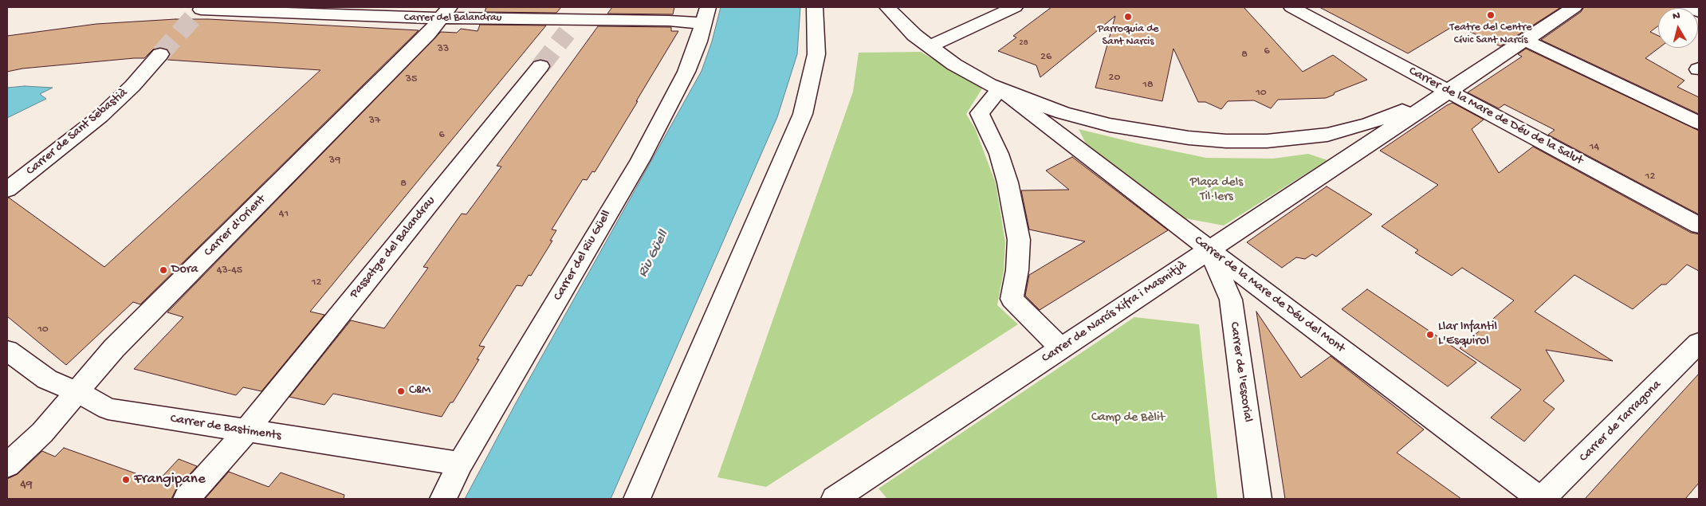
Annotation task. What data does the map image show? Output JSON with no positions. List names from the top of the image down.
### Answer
{
  "streets": {
    "street": [
      "Carrer del Balandrau",
      "Carrer de la Mare de Déu de la Salut",
      "Carrer de Sant Sebastià",
      "Carrer d'Orient",
      "Passatge del Balandrau",
      "Carrer del Riu Güell",
      "Carrer de la Mare de Déu del Mont",
      "Carrer de Narcís Xifra i Masmitjà",
      "Carrer de l'Escorial",
      "Carrer de Tarragona",
      "Carrer de Bastiments"
    ]
  },
  "crossings": [
    ["Carrer del Balandrau", "Carrer d'Orient"],
    ["Carrer del Balandrau", "Carrer del Riu Güell"],
    ["Carrer de la Mare de Déu de la Salut", "Carrer de Narcís Xifra i Masmitjà"],
    ["Carrer d'Orient", "Carrer de Bastiments"],
    ["Passatge del Balandrau", "Carrer de Bastiments"],
    ["Carrer del Riu Güell", "Carrer de Bastiments"],
    ["Carrer de la Mare de Déu del Mont", "Carrer de Narcís Xifra i Masmitjà"],
    ["Carrer de la Mare de Déu del Mont", "Carrer de l'Escorial"],
    ["Carrer de la Mare de Déu del Mont", "Carrer de Tarragona"],
    ["Carrer de Narcís Xifra i Masmitjà", "Carrer de l'Escorial"]
  ],
  "water": ["Riu Güell"],
  "parks": ["Plaça dels Til·lers", "Camp de Bèlit"],
  "places": [
    "Teatre del Centre Cívic Sant Narcís",
    "Parroquia de Sant Narcis",
    "Dora",
    "Llar Infantil L'Esquirol",
    "C&M",
    "Frangipane"
  ],
  "house_numbers": [
    "28",
    "33",
    "6",
    "8",
    "26",
    "20",
    "35",
    "18",
    "10",
    "37",
    "6",
    "14",
    "39",
    "12",
    "8",
    "41",
    "43-45",
    "12",
    "10",
    "49"
  ],
  "north": "top"
}
